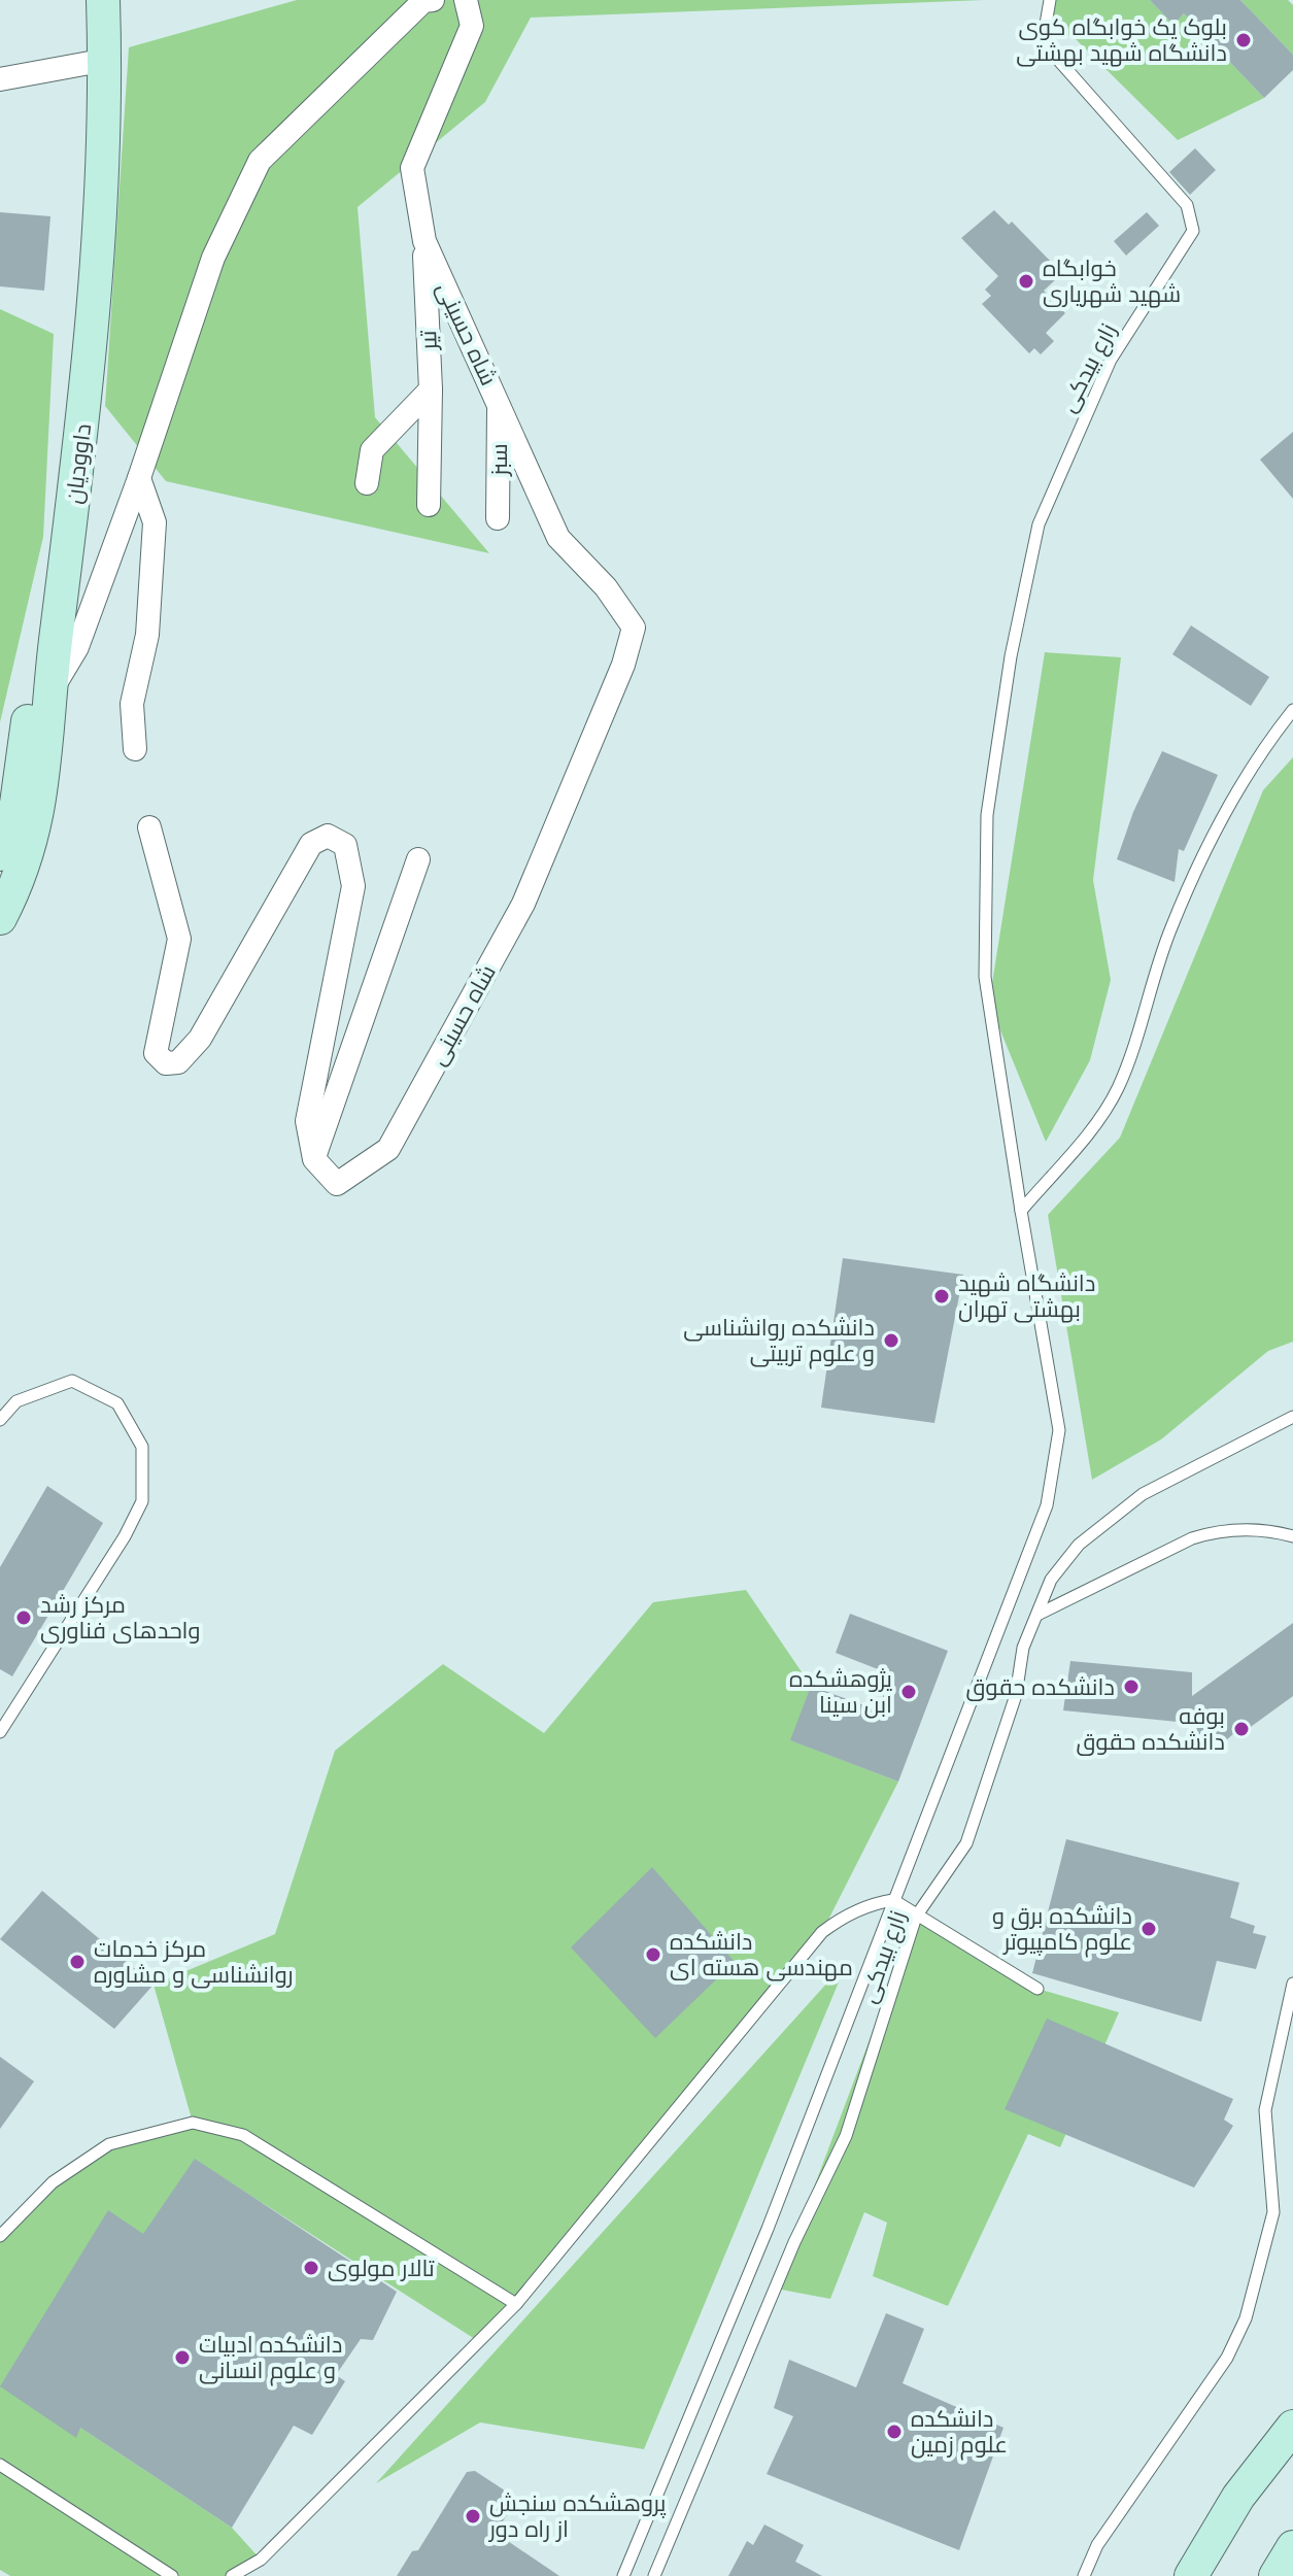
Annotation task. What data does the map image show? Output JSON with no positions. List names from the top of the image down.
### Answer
{
  "streets": {
    "street": [
      "شاه حسینی",
      "تیر",
      "سبز",
      "داوودیان"
    ],
    "lane": ["زارع بیدکی"]
  },
  "crossings": [
    ["شاه حسینی", "تیر"],
    ["شاه حسینی", "سبز"]
  ],
  "places": [
    "بلوک یک خوابگاه کوی دانشگاه شهید بهشتی",
    "خوابگاه شهید شهریاری",
    "دانشگاه شهید بهشتی تهران",
    "دانشکده روانشناسی و علوم تربیتی",
    "مرکز رشد واحدهای فناوری",
    "دانشکده حقوق",
    "پژوهشکده ابن سینا",
    "بوفه دانشکده حقوق",
    "دانشکده برق و علوم کامپیوتر",
    "دانشکده مهندسی هسته ای",
    "مرکز خدمات روانشناسی و مشاوره",
    "تالار مولوی",
    "دانشکده ادبیات و علوم انسانی",
    "دانشکده علوم زمین",
    "پروهشکده سنجش از راه دور"
  ]
}
